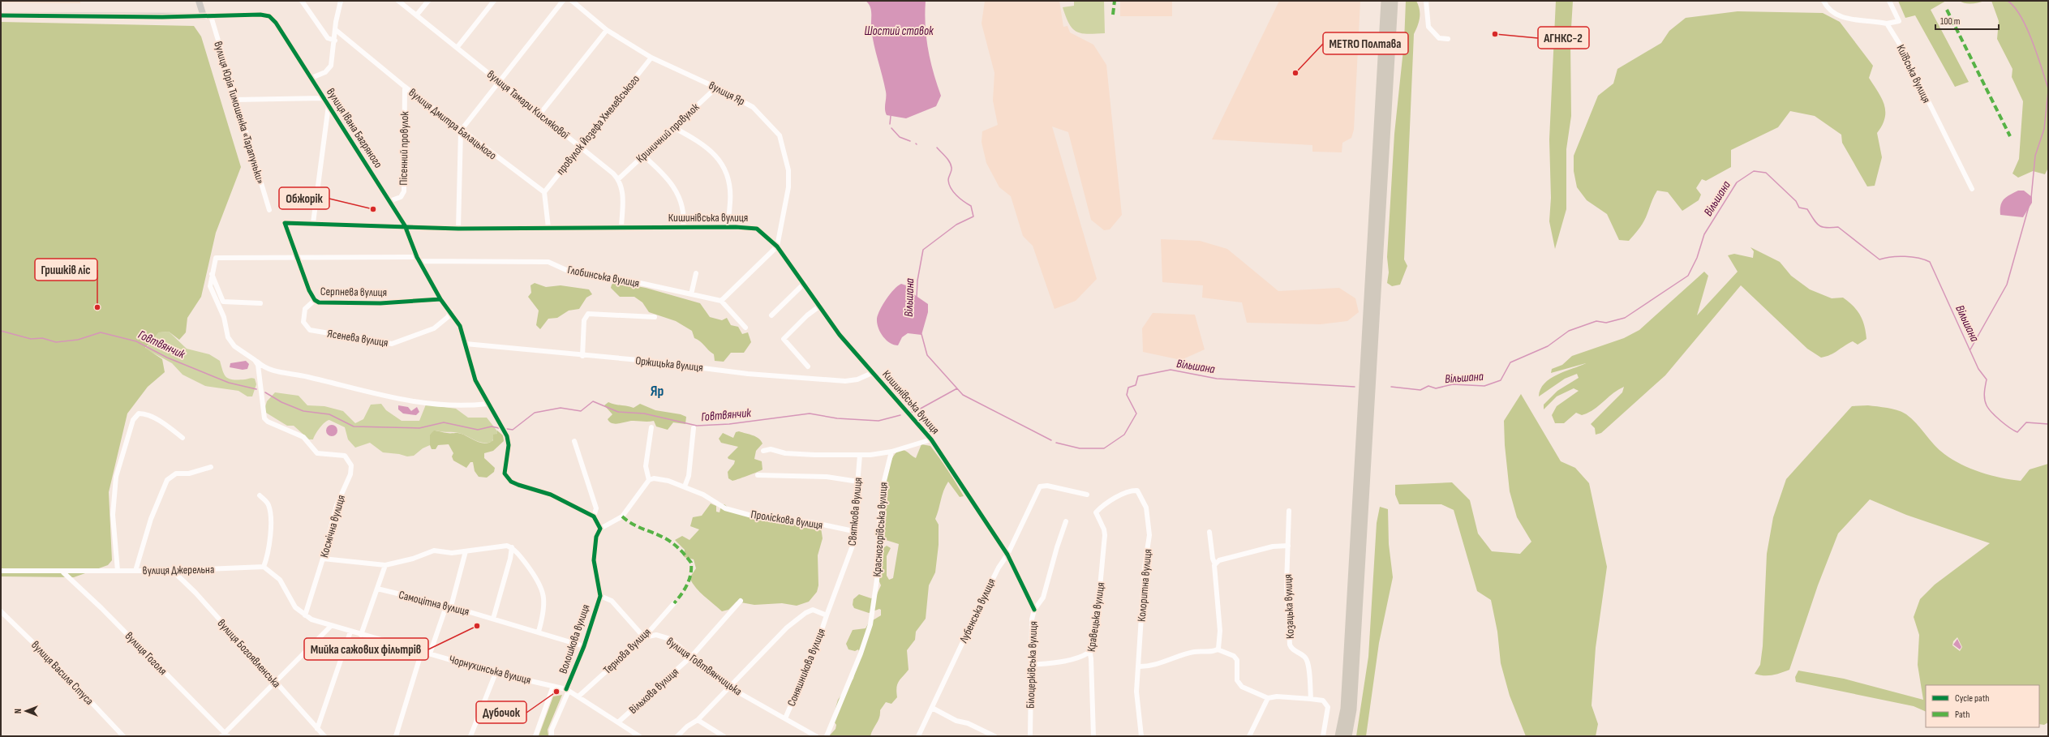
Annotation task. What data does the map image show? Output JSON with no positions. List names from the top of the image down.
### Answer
{
  "streets": {
    "street": [
      "Київська вулиця",
      "вулиця Яр",
      "вулиця Тамари Кислякової",
      "вулиця Юрія Тимошенка «Тарапуньки»",
      "вулиця Дмитра Балацького",
      "провулок Йозефа Хмелевського",
      "вулиця Івана Багряного",
      "Криничний провулок",
      "Пісенний провулок",
      "Кишинівська вулиця",
      "Глобинська вулиця",
      "Серпнева вулиця",
      "Ясенева вулиця",
      "Оржицька вулиця",
      "Святкова вулиця",
      "Проліскова вулиця",
      "Космічна вулиця",
      "Красногорівська вулиця",
      "вулиця Джерельна",
      "Колоритна вулиця",
      "Самоцітна вулиця",
      "Козацька вулиця",
      "Лубенська вулиця",
      "Кравецька вулиця",
      "Волошкова вулиця",
      "Тернова вулиця",
      "вулиця Гоголя",
      "вулиця Богоявленська",
      "Білоцерківська вулиця",
      "вулиця Говтвянчицька",
      "Соняшникова вулиця",
      "Чорнухинська вулиця",
      "вулиця Василя Стуса",
      "Вільхова вулиця"
    ]
  },
  "crossings": [
    ["вулиця Яр", "провулок Йозефа Хмелевського"],
    ["вулиця Яр", "Криничний провулок"],
    ["вулиця Яр", "Кишинівська вулиця"],
    ["вулиця Тамари Кислякової", "провулок Йозефа Хмелевського"],
    ["вулиця Тамари Кислякової", "Криничний провулок"],
    ["вулиця Юрія Тимошенка «Тарапуньки»", "вулиця Івана Багряного"],
    ["вулиця Дмитра Балацького", "провулок Йозефа Хмелевського"],
    ["вулиця Дмитра Балацького", "Пісенний провулок"],
    ["вулиця Івана Багряного", "Пісенний провулок"],
    ["вулиця Івана Багряного", "Кишинівська вулиця"],
    ["вулиця Івана Багряного", "Глобинська вулиця"],
    ["вулиця Івана Багряного", "Серпнева вулиця"],
    ["вулиця Івана Багряного", "Ясенева вулиця"],
    ["Кишинівська вулиця", "Серпнева вулиця"],
    ["Кишинівська вулиця", "Оржицька вулиця"],
    ["Кишинівська вулиця", "Лубенська вулиця"],
    ["Кишинівська вулиця", "Білоцерківська вулиця"],
    ["Глобинська вулиця", "Серпнева вулиця"],
    ["Серпнева вулиця", "Ясенева вулиця"],
    ["Святкова вулиця", "Проліскова вулиця"],
    ["Святкова вулиця", "Соняшникова вулиця"],
    ["вулиця Джерельна", "вулиця Гоголя"],
    ["вулиця Джерельна", "вулиця Богоявленська"],
    ["Колоритна вулиця", "Кравецька вулиця"],
    ["Самоцітна вулиця", "Волошкова вулиця"],
    ["Волошкова вулиця", "Чорнухинська вулиця"],
    ["Тернова вулиця", "вулиця Говтвянчицька"],
    ["Тернова вулиця", "Чорнухинська вулиця"],
    ["вулиця Говтвянчицька", "Соняшникова вулиця"],
    ["вулиця Говтвянчицька", "Вільхова вулиця"],
    ["Чорнухинська вулиця", "Вільхова вулиця"]
  ],
  "districts": ["Яр"],
  "water": ["Шостий ставок", "Вільшана", "Говтвянчик"],
  "places": [
    "АГНКС-2",
    "METRO Полтава",
    "Обжорік",
    "Гришків ліс",
    "Мийка сажових фільтрів",
    "Дубочок"
  ],
  "legend": ["Cycle path", "Path"],
  "scale_bar": "100 m",
  "north": "left"
}
